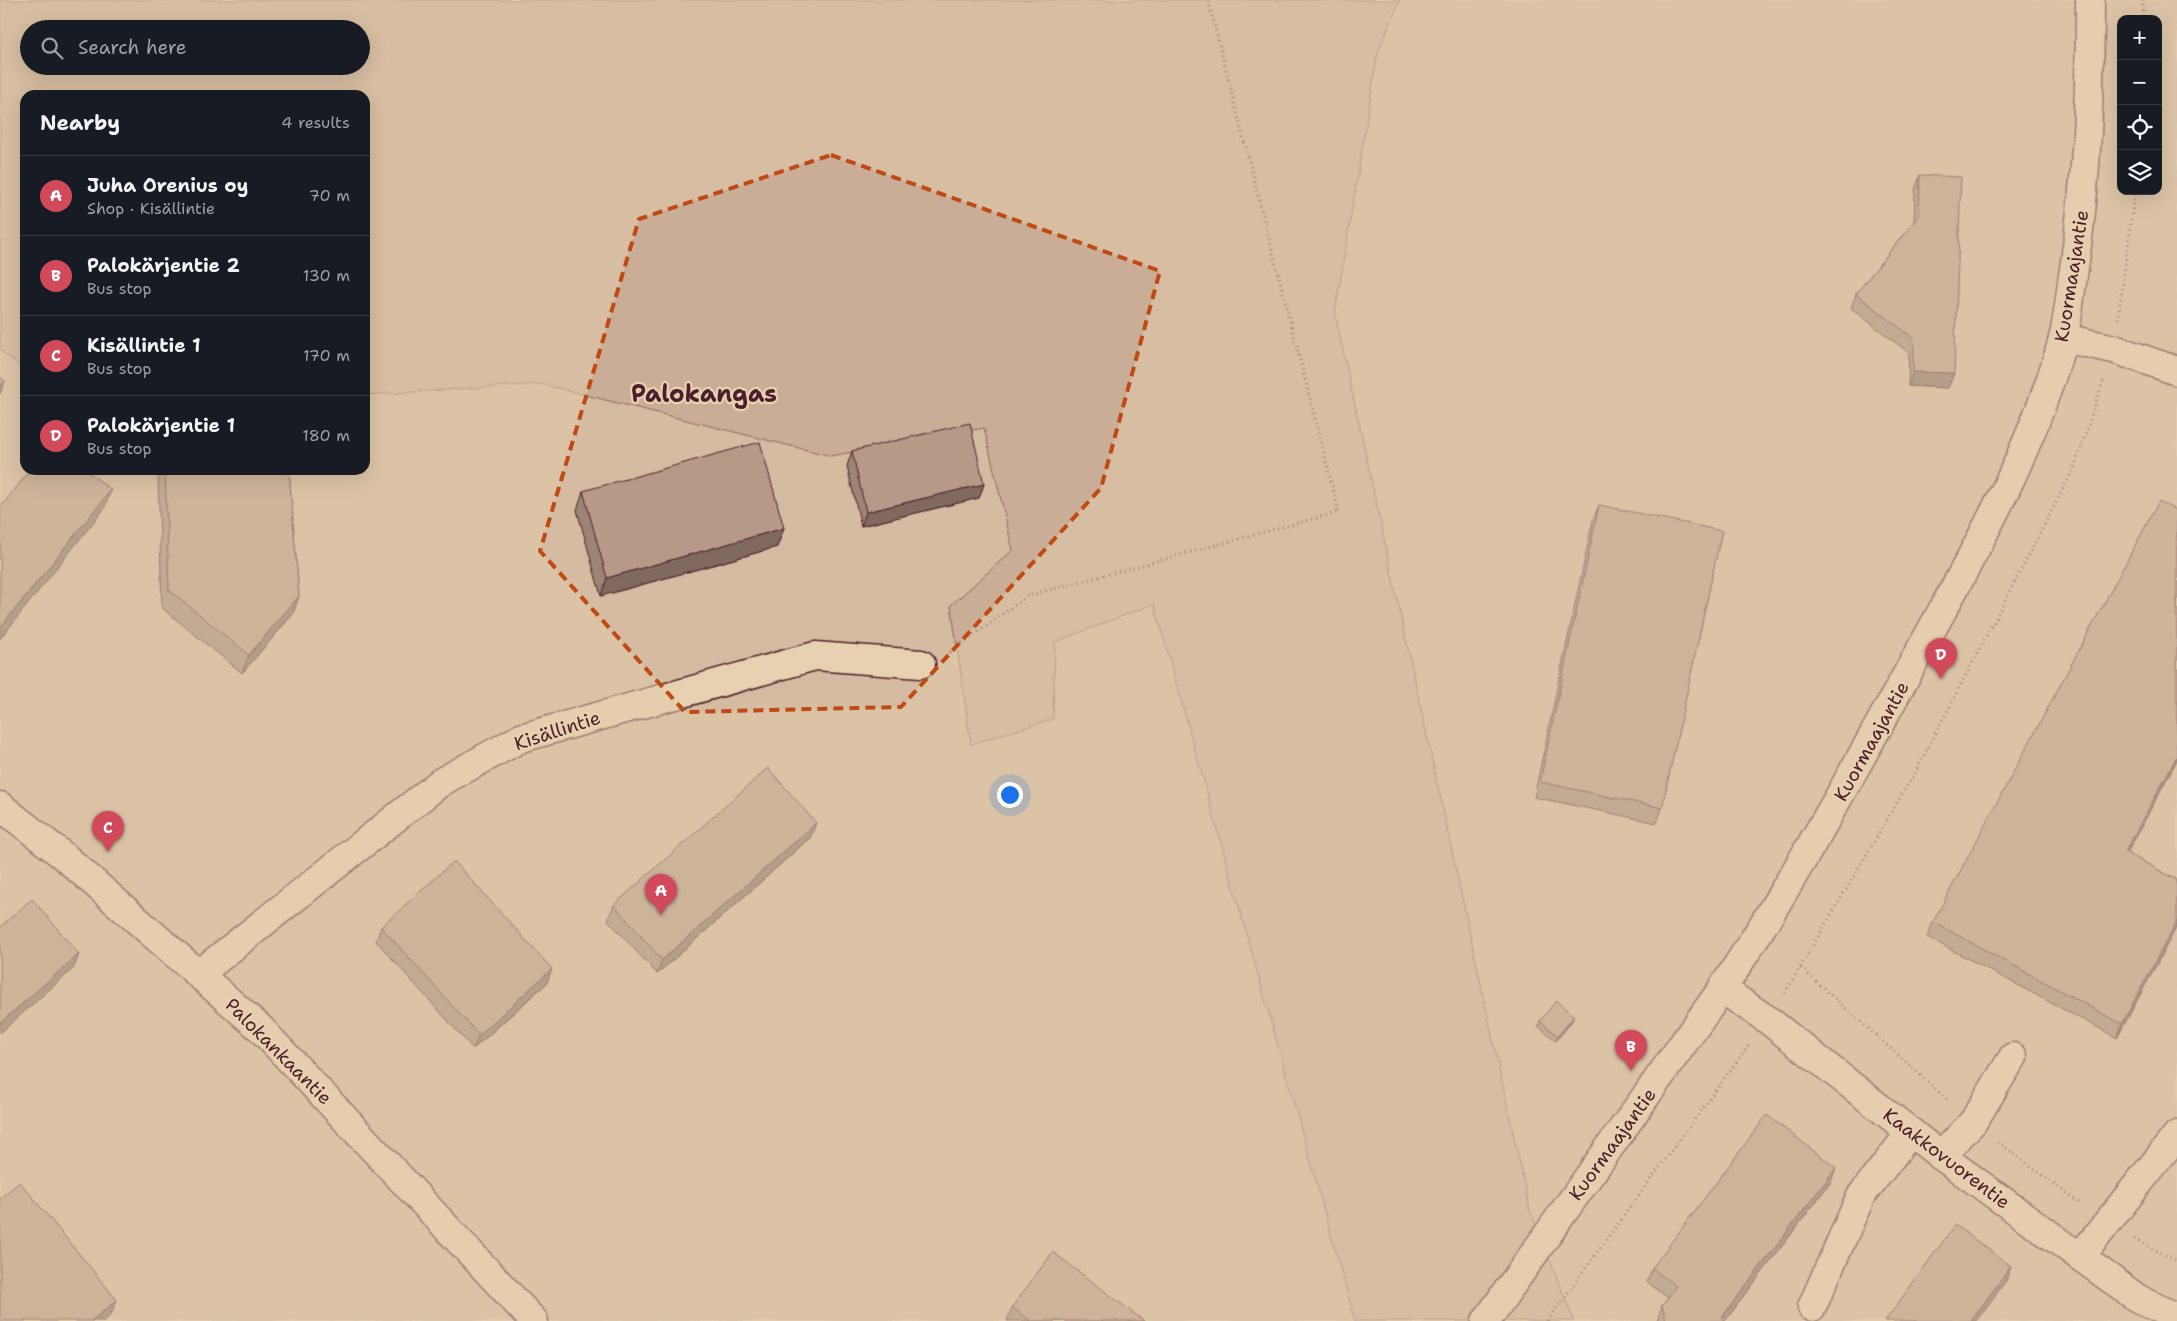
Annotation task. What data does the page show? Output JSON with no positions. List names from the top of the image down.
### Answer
{
  "streets": {
    "street": [
      "Kuormaajantie",
      "Kisällintie",
      "Palokankaantie",
      "Kaakkovuorentie"
    ]
  },
  "crossings": [
    ["Kuormaajantie", "Kaakkovuorentie"],
    ["Kisällintie", "Palokankaantie"]
  ],
  "districts": ["Palokangas"],
  "page": {
    "map_buttons": ["+", "−"],
    "search": "Search here",
    "heading": ["Nearby", "4 results"],
    "list": [
      {
        "mark": "A",
        "name": "Juha Orenius oy",
        "note": "Shop · Kisällintie",
        "value": "70 m"
      },
      {
        "mark": "B",
        "name": "Palokärjentie 2",
        "note": "Bus stop",
        "value": "130 m"
      },
      {
        "mark": "C",
        "name": "Kisällintie 1",
        "note": "Bus stop",
        "value": "170 m"
      },
      {
        "mark": "D",
        "name": "Palokärjentie 1",
        "note": "Bus stop",
        "value": "180 m"
      }
    ],
    "pins": [
      "D",
      "C",
      "A",
      "B"
    ]
  }
}
